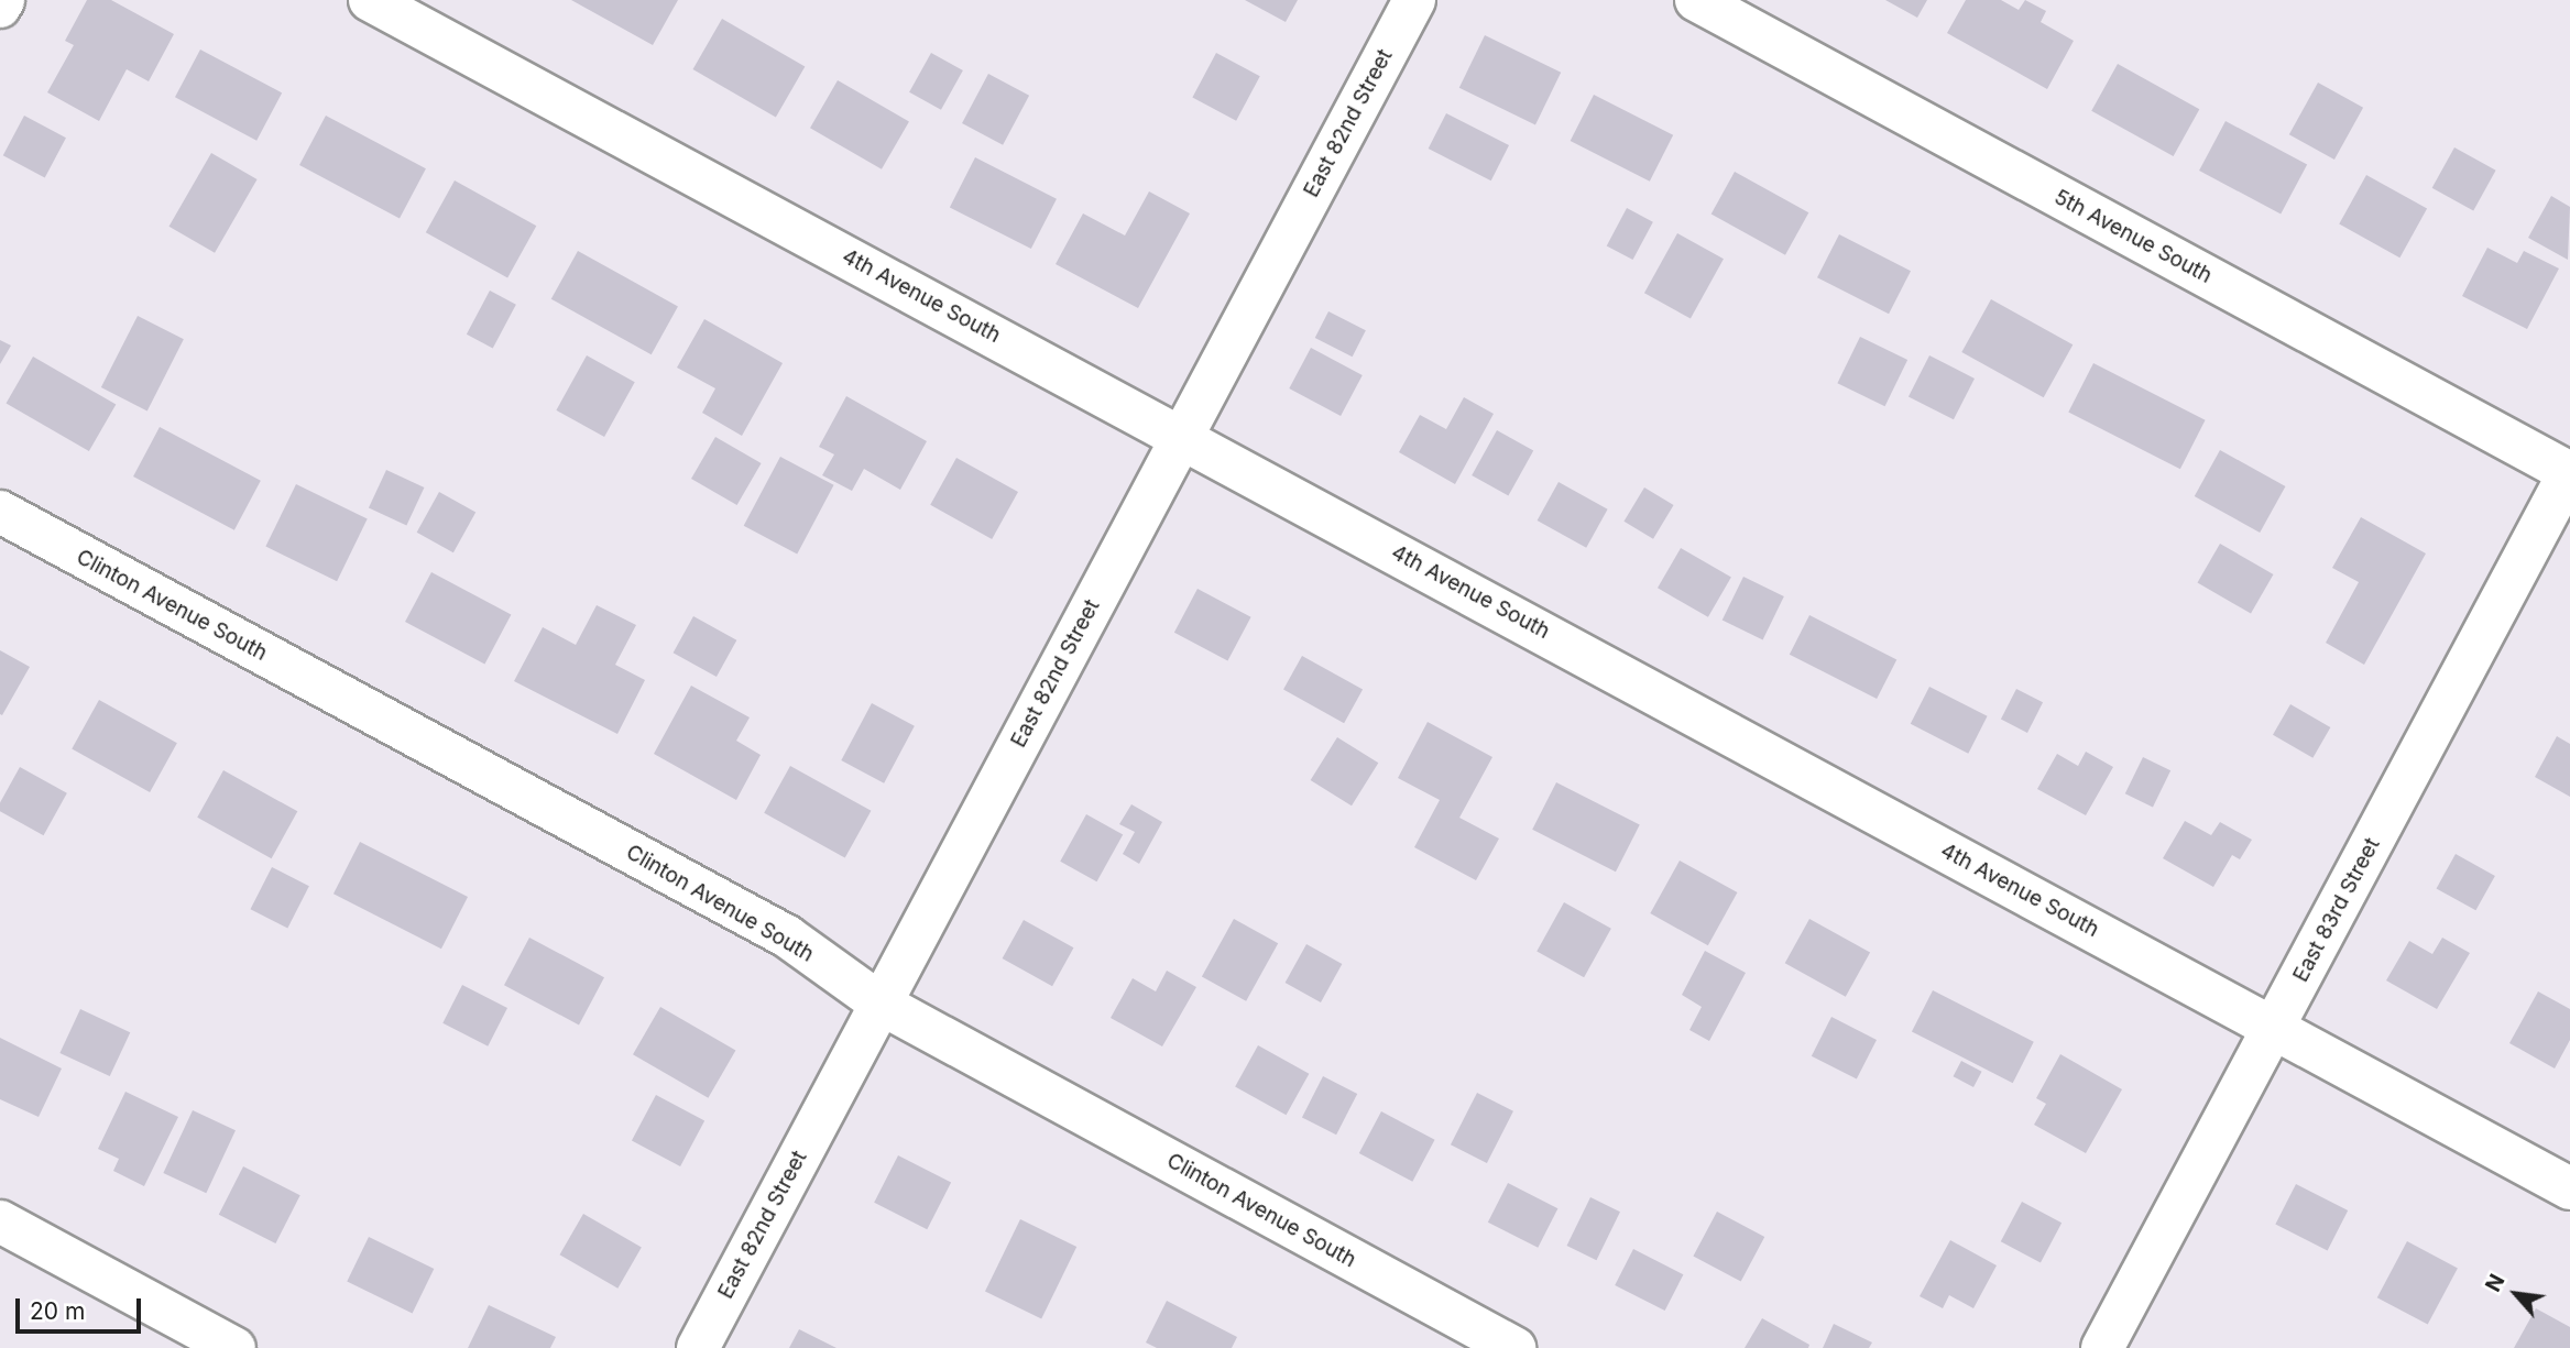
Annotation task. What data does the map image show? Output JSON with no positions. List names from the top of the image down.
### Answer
{
  "streets": {
    "street": [
      "East 82nd Street",
      "5th Avenue South",
      "4th Avenue South",
      "Clinton Avenue South",
      "East 83rd Street"
    ]
  },
  "crossings": [
    ["East 82nd Street", "4th Avenue South"],
    ["East 82nd Street", "Clinton Avenue South"],
    ["5th Avenue South", "East 83rd Street"],
    ["4th Avenue South", "East 83rd Street"]
  ],
  "scale_bar": "20 m",
  "north": "top left"
}
